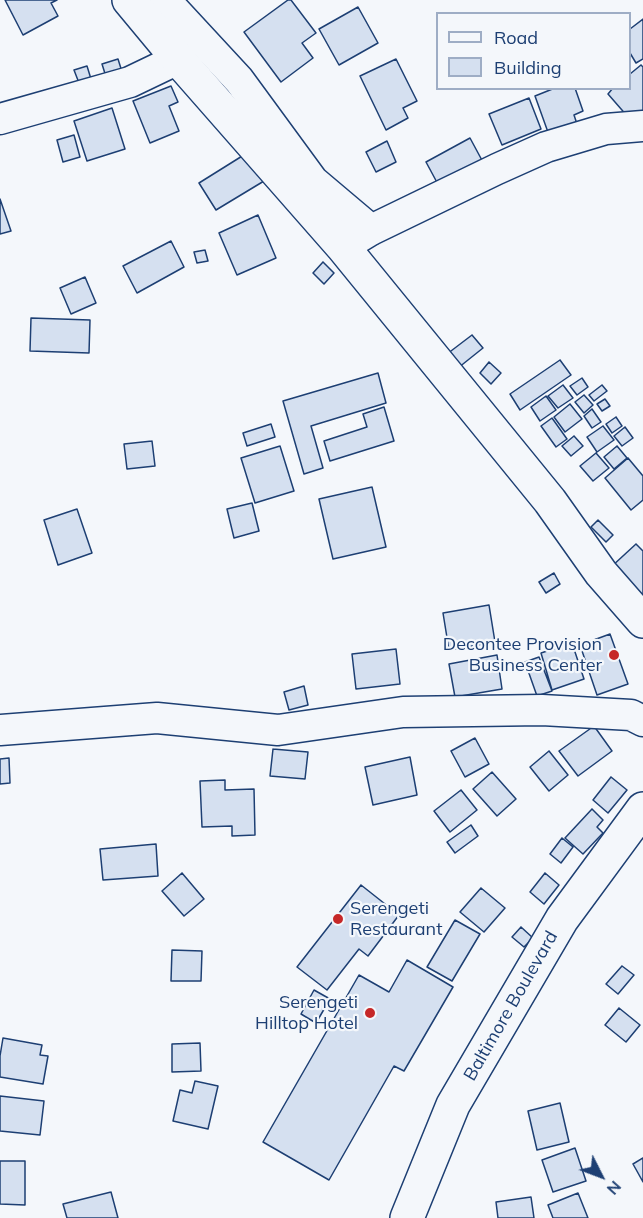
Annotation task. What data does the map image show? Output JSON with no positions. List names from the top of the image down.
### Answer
{
  "streets": {
    "main road": ["Baltimore Boulevard"]
  },
  "places": ["Decontee Provision Business Center", "Serengeti Restaurant", "Serengeti Hilltop Hotel"],
  "legend": ["Road", "Building"],
  "north": "bottom right"
}
